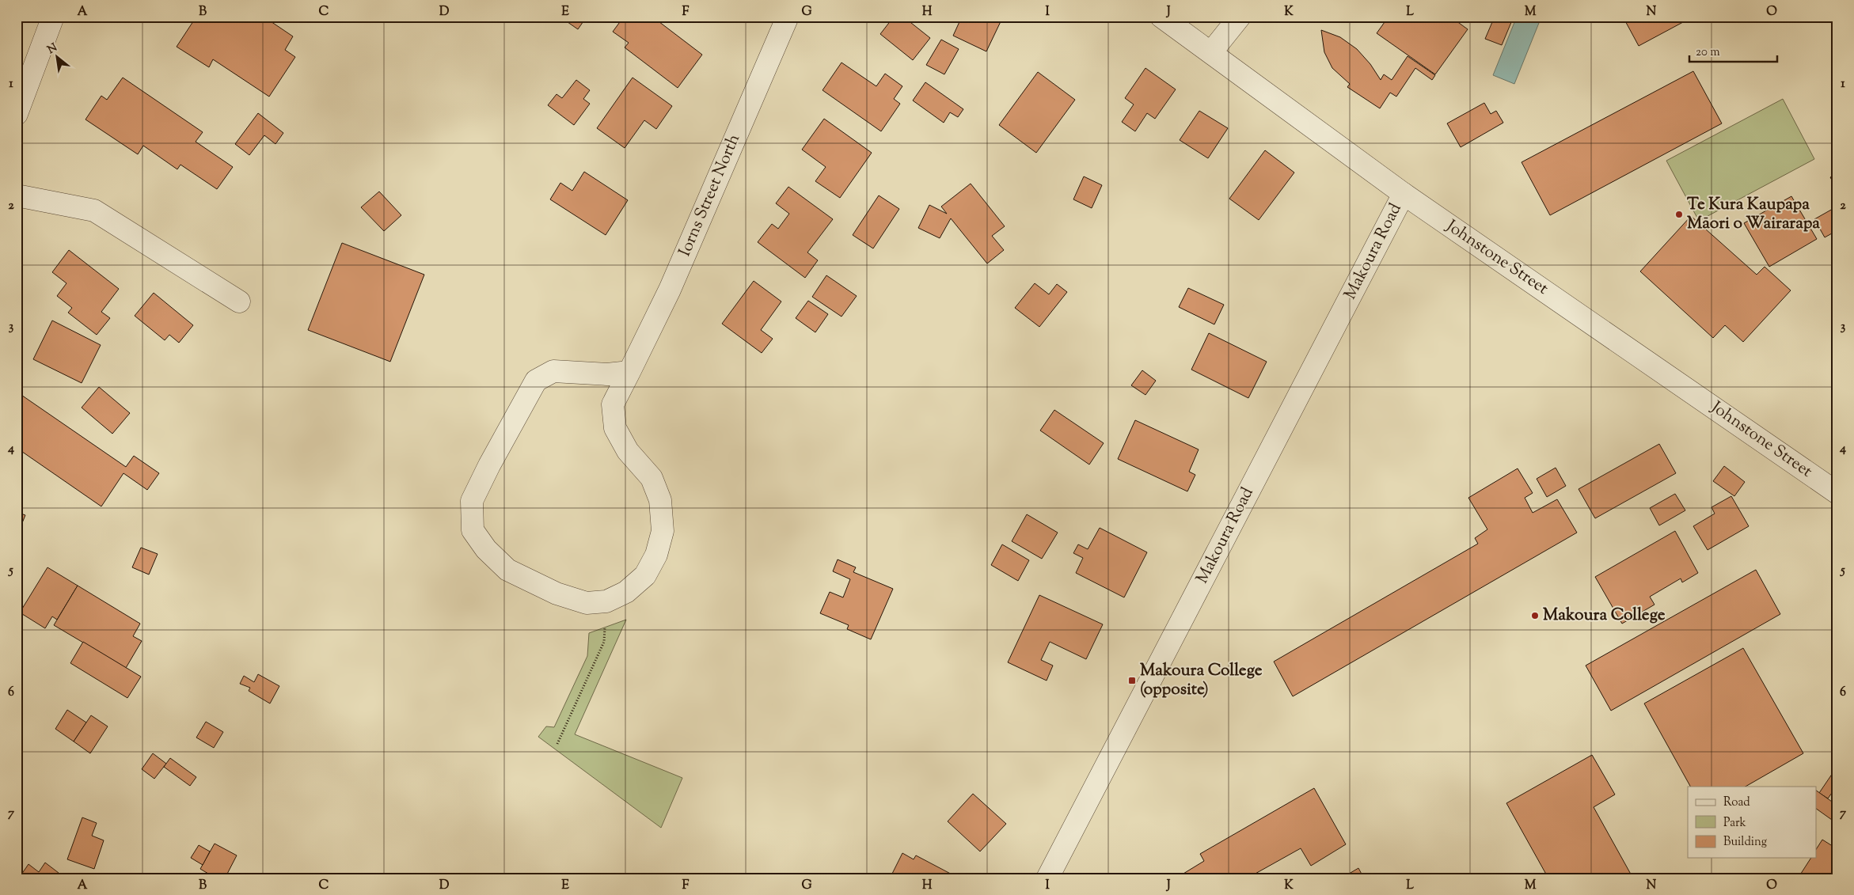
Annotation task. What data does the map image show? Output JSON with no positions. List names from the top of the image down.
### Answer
{
  "streets": {
    "street": ["Iorns Street North", "Makoura Road", "Johnstone Street"]
  },
  "crossings": [
    ["Makoura Road", "Johnstone Street"]
  ],
  "places": {
    "other": ["Te Kura Kaupapa Māori o Wairarapa", "Makoura College"],
    "transit": ["Makoura College (opposite)"]
  },
  "legend": ["Road", "Park", "Building"],
  "scale_bar": "20 m",
  "north": "top left",
  "grid": {
    "columns": [
      "A",
      "B",
      "C",
      "D",
      "E",
      "F",
      "G",
      "H",
      "I",
      "J",
      "K",
      "L",
      "M",
      "N",
      "O"
    ],
    "rows": [
      "1",
      "2",
      "3",
      "4",
      "5",
      "6",
      "7"
    ]
  }
}
